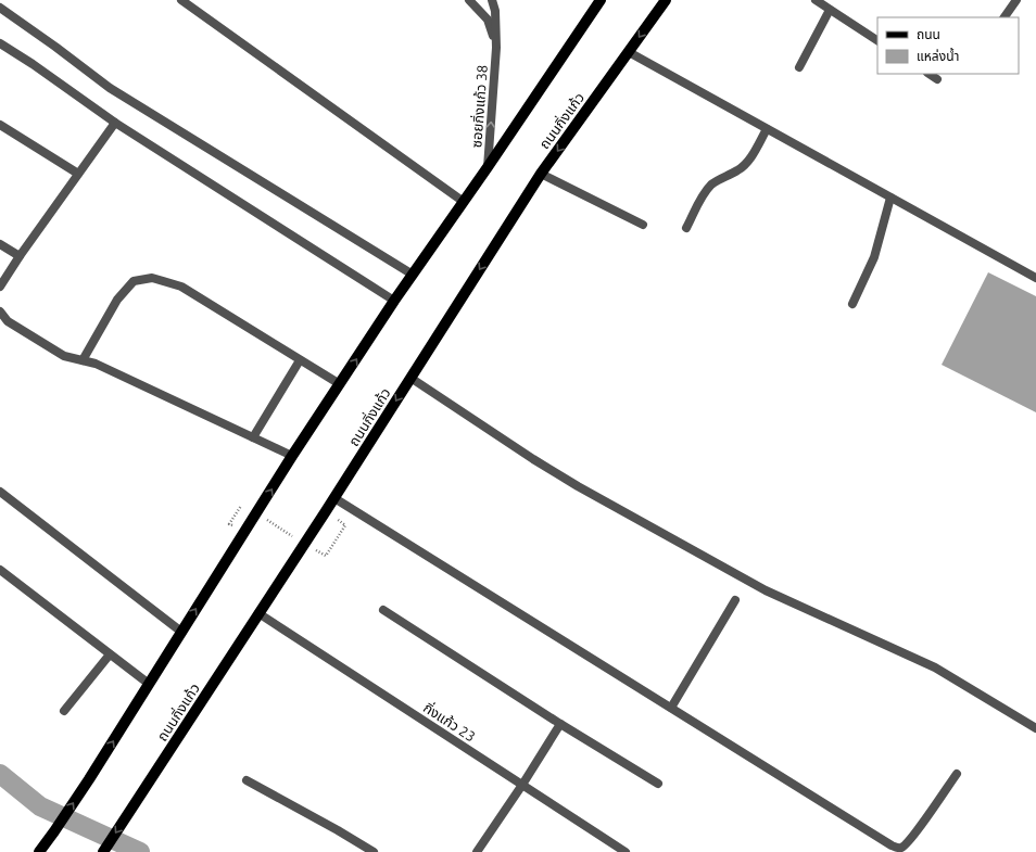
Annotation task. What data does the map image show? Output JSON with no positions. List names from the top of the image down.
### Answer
{
  "streets": {
    "main road": ["ถนนกิ่งแก้ว"],
    "street": ["ซอยกิ่งแก้ว 38", "กิ่งแก้ว 23"]
  },
  "crossings": [
    ["ถนนกิ่งแก้ว", "กิ่งแก้ว 23"]
  ],
  "one_way": ["ซอยกิ่งแก้ว 38"],
  "legend": ["ถนน", "แหล่งน้ำ"]
}
